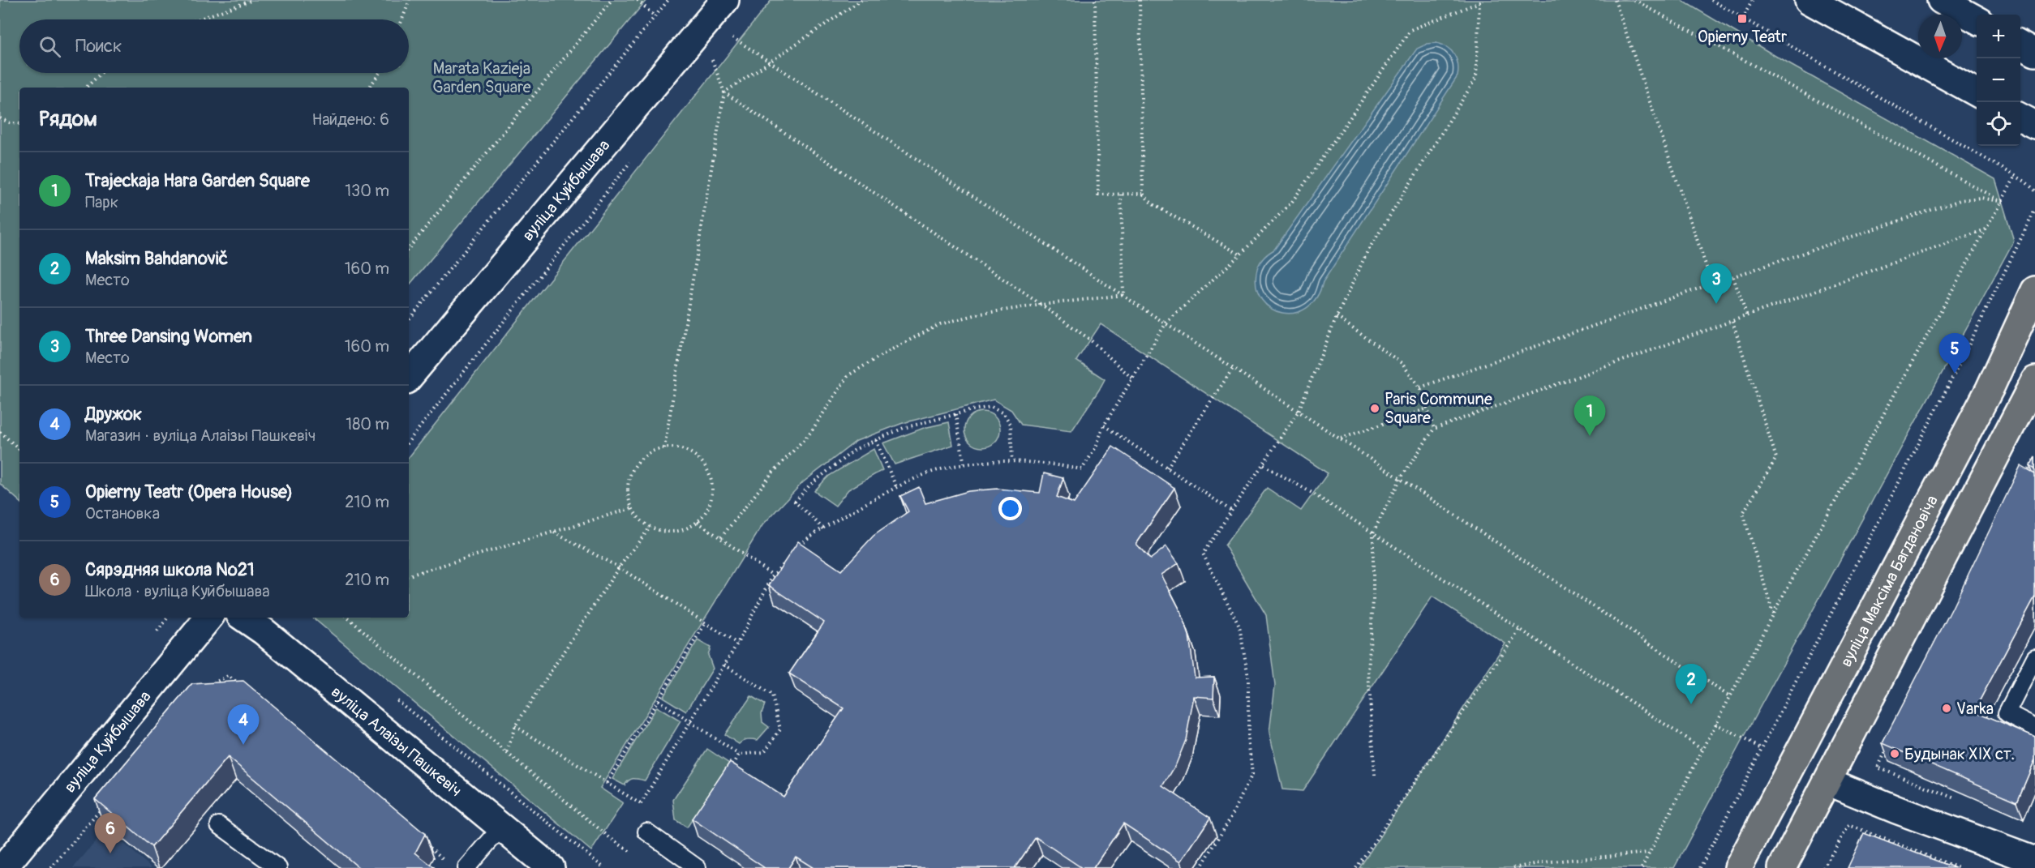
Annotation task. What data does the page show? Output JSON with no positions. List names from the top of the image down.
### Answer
{
  "streets": {
    "main road": ["вуліца Куйбышава", "вуліца Максіма Багдановіча", "вуліца Алаізы Пашкевіч"]
  },
  "parks": ["Marata Kazieja Garden Square"],
  "places": {
    "transit": ["Opierny Teatr"],
    "other": ["Paris Commune Square", "Varka", "Будынак XIX ст."]
  },
  "north": "bottom",
  "page": {
    "map_buttons": ["+", "−"],
    "search": "Поиск",
    "heading": ["Рядом", "Найдено: 6"],
    "list": [
      {
        "mark": "1",
        "name": "Trajeckaja Hara Garden Square",
        "note": "Парк",
        "value": "130 m"
      },
      {
        "mark": "2",
        "name": "Maksim Bahdanovič",
        "note": "Место",
        "value": "160 m"
      },
      {
        "mark": "3",
        "name": "Three Dansing Women",
        "note": "Место",
        "value": "160 m"
      },
      {
        "mark": "4",
        "name": "Дружок",
        "note": "Магазин · вуліца Алаізы Пашкевіч",
        "value": "180 m"
      },
      {
        "mark": "5",
        "name": "Opierny Teatr (Opera House)",
        "note": "Остановка",
        "value": "210 m"
      },
      {
        "mark": "6",
        "name": "Сярэдняя школа №21",
        "note": "Школа · вуліца Куйбышава",
        "value": "210 m"
      }
    ],
    "pins": [
      "3",
      "5",
      "1",
      "2",
      "4",
      "6"
    ]
  }
}
